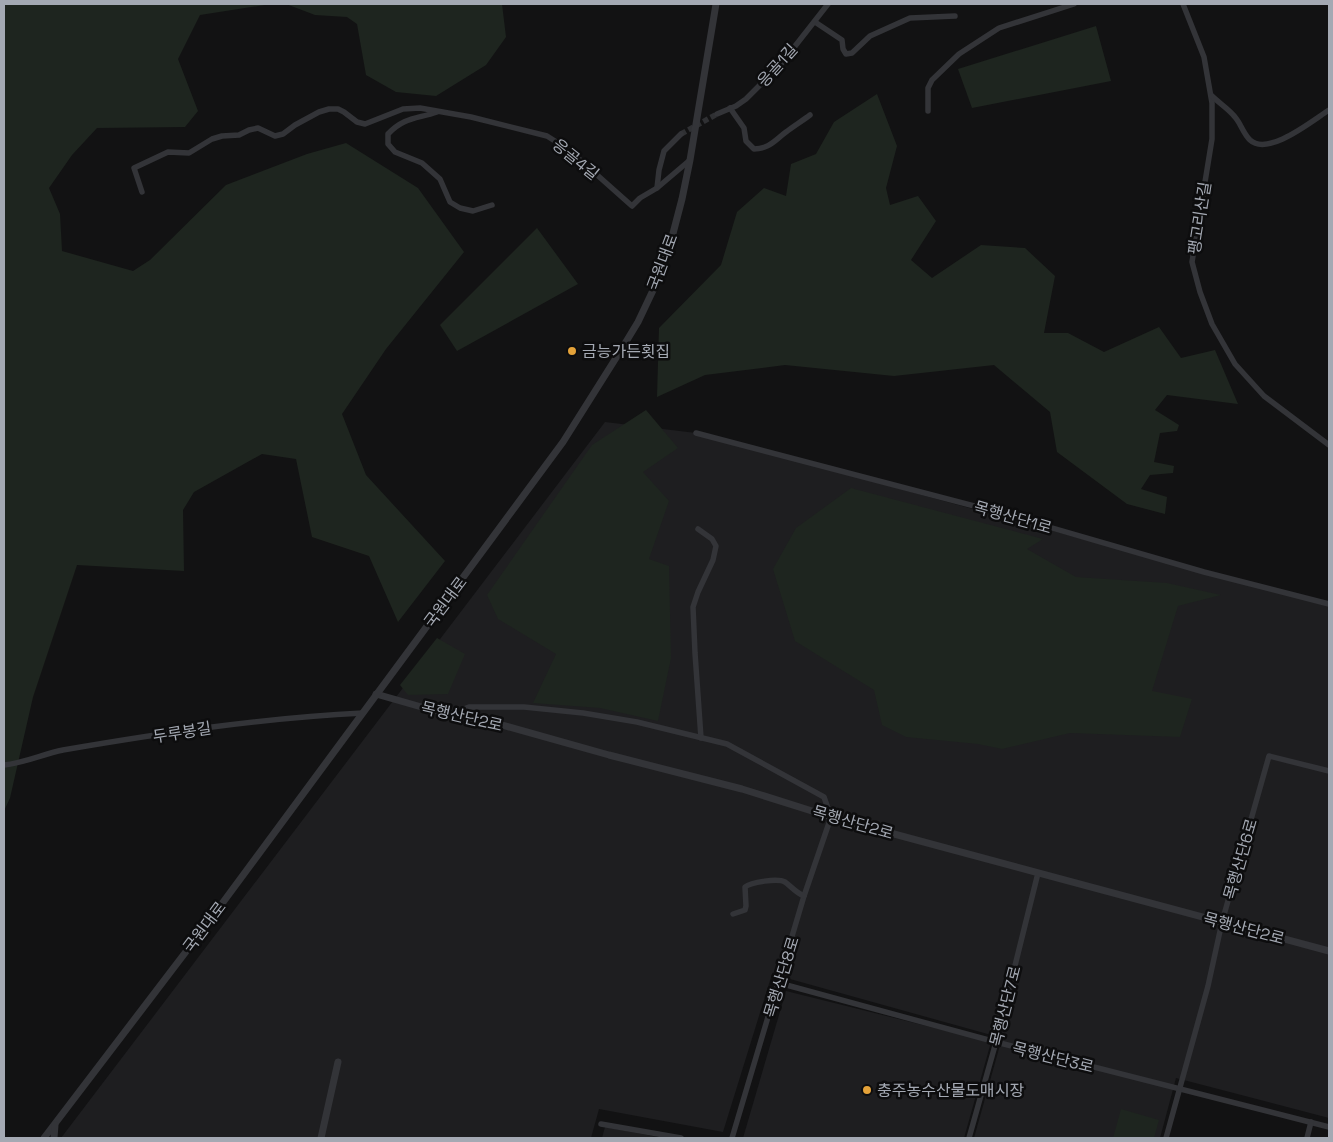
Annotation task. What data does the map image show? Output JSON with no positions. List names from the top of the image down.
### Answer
{
  "streets": {
    "street": [
      "응골1길",
      "응골4길",
      "팽고리산길",
      "국원대로",
      "목행산단1로",
      "목행산단2로",
      "두루봉길",
      "목행산단6로",
      "목행산단8로",
      "목행산단7로",
      "목행산단3로"
    ]
  },
  "crossings": [
    ["응골4길", "국원대로"],
    ["국원대로", "목행산단2로"],
    ["국원대로", "두루봉길"],
    ["목행산단2로", "목행산단6로"],
    ["목행산단2로", "목행산단8로"],
    ["목행산단2로", "목행산단7로"],
    ["목행산단6로", "목행산단3로"],
    ["목행산단8로", "목행산단3로"],
    ["목행산단7로", "목행산단3로"]
  ],
  "places": ["금능가든횟집", "충주농수산물도매시장"]
}
